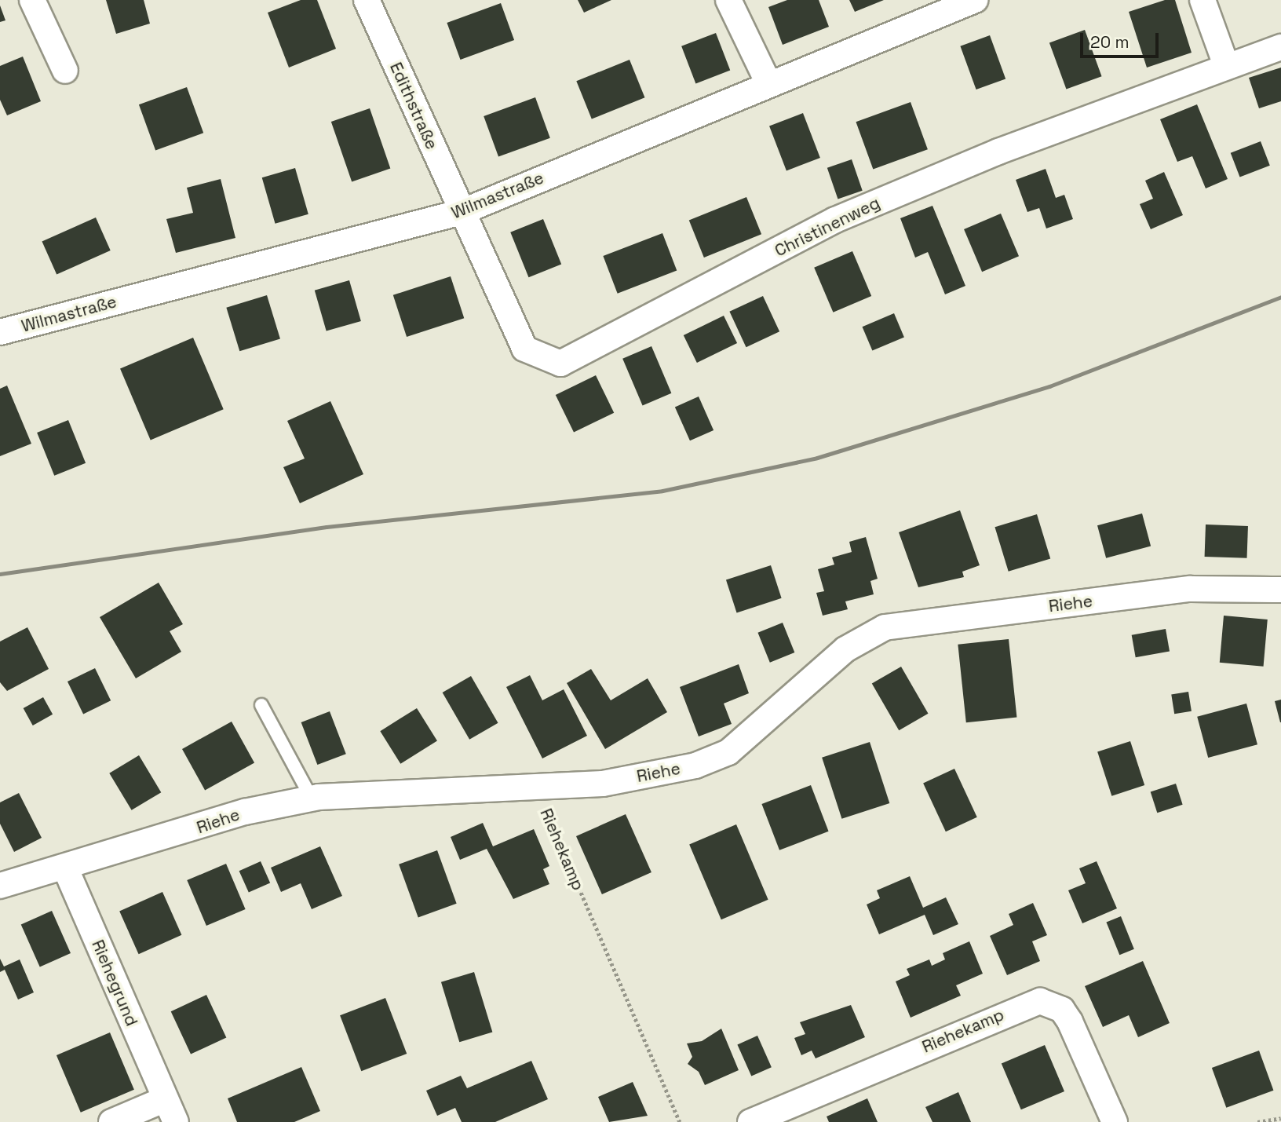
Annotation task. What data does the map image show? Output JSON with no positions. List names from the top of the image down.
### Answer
{
  "streets": {
    "street": [
      "Edithstraße",
      "Wilmastraße",
      "Christinenweg",
      "Riehe",
      "Riehekamp",
      "Riehegrund"
    ]
  },
  "crossings": [
    ["Edithstraße", "Wilmastraße"],
    ["Edithstraße", "Christinenweg"],
    ["Wilmastraße", "Christinenweg"],
    ["Riehe", "Riehekamp"],
    ["Riehe", "Riehegrund"]
  ],
  "scale_bar": "20 m"
}
